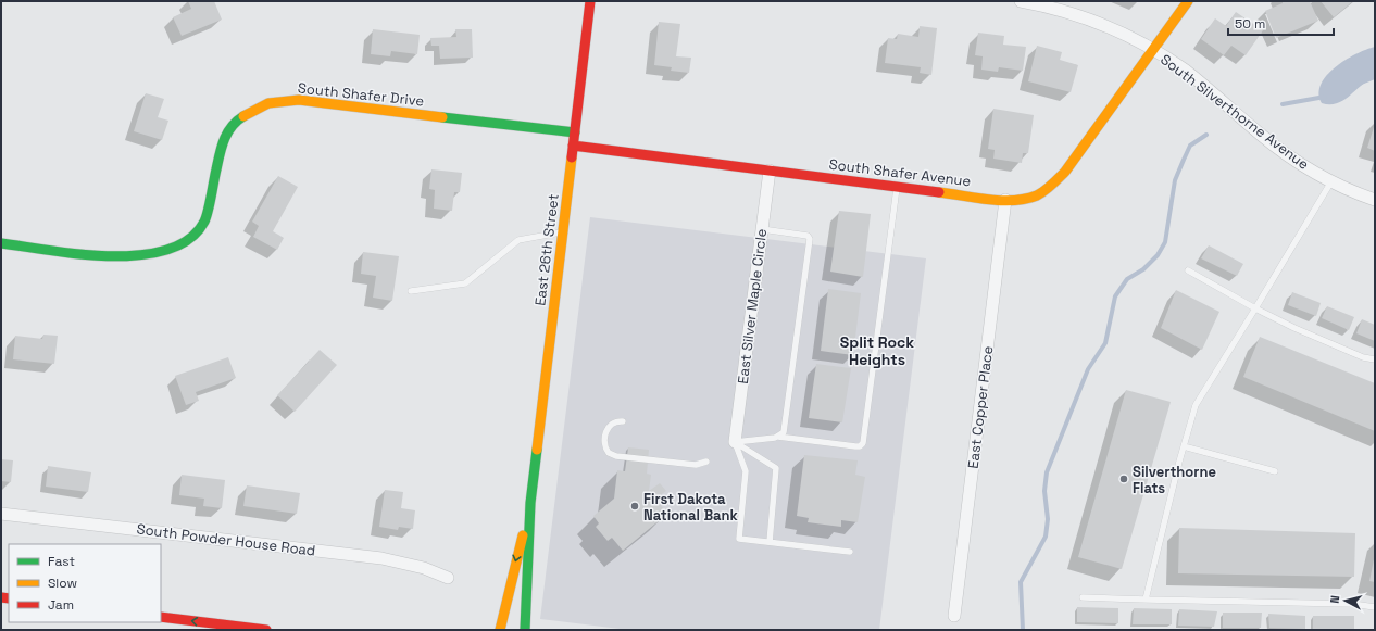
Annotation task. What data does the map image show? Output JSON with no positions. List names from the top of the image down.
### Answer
{
  "streets": {
    "main road": ["South Shafer Drive", "South Shafer Avenue", "East 26th Street"],
    "street": [
      "South Silverthorne Avenue",
      "East Silver Maple Circle",
      "East Copper Place",
      "South Powder House Road"
    ]
  },
  "crossings": [
    ["South Shafer Drive", "East 26th Street"],
    ["South Silverthorne Avenue", "South Shafer Avenue"],
    ["South Shafer Avenue", "East 26th Street"],
    ["South Shafer Avenue", "East Silver Maple Circle"],
    ["South Shafer Avenue", "East Copper Place"]
  ],
  "districts": ["Split Rock Heights"],
  "places": ["Silverthorne Flats", "First Dakota National Bank"],
  "legend": ["Fast", "Slow", "Jam"],
  "scale_bar": "50 m",
  "north": "left"
}
